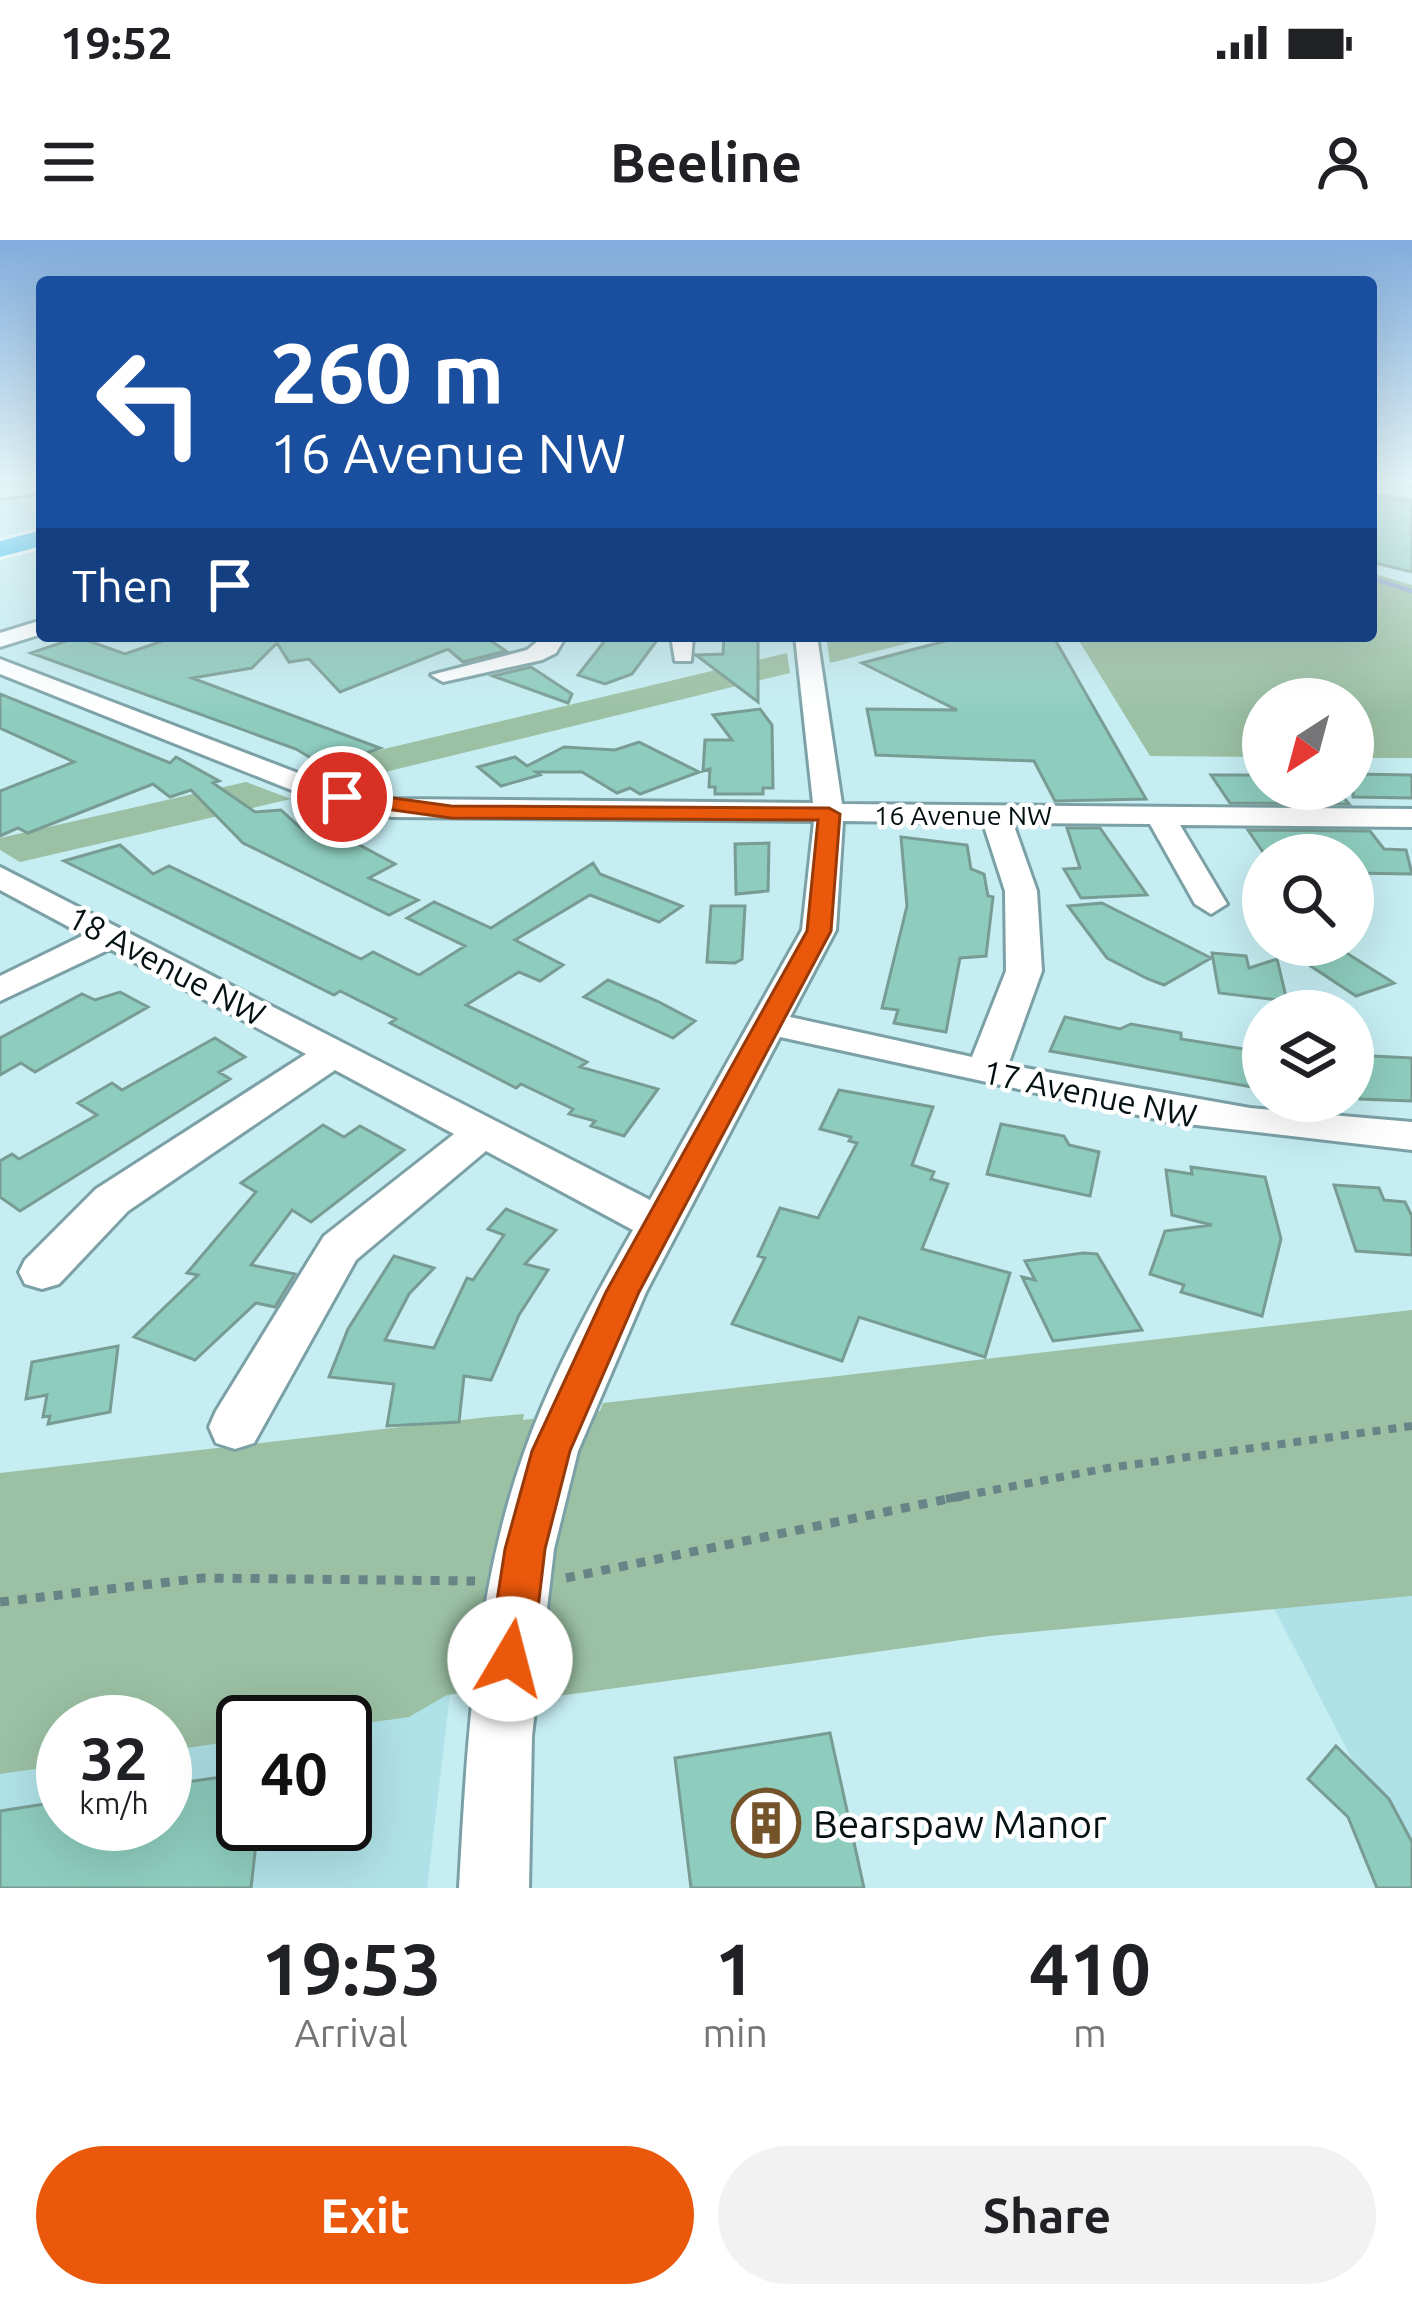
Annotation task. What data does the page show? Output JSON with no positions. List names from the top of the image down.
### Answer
{
  "streets": {
    "street": ["16 Avenue NW", "18 Avenue NW", "17 Avenue NW"]
  },
  "places": {
    "building": ["Bearspaw Manor"]
  },
  "north": "bottom left",
  "page": {
    "status": "19:52",
    "header": "Beeline",
    "turn": ["260 m", "16 Avenue NW"],
    "then": "Then",
    "speed": "32 km/h",
    "limit": "40",
    "eta": [
      "19:53",
      "Arrival",
      "1",
      "min",
      "410",
      "m"
    ],
    "buttons": ["Exit", "Share"]
  }
}
